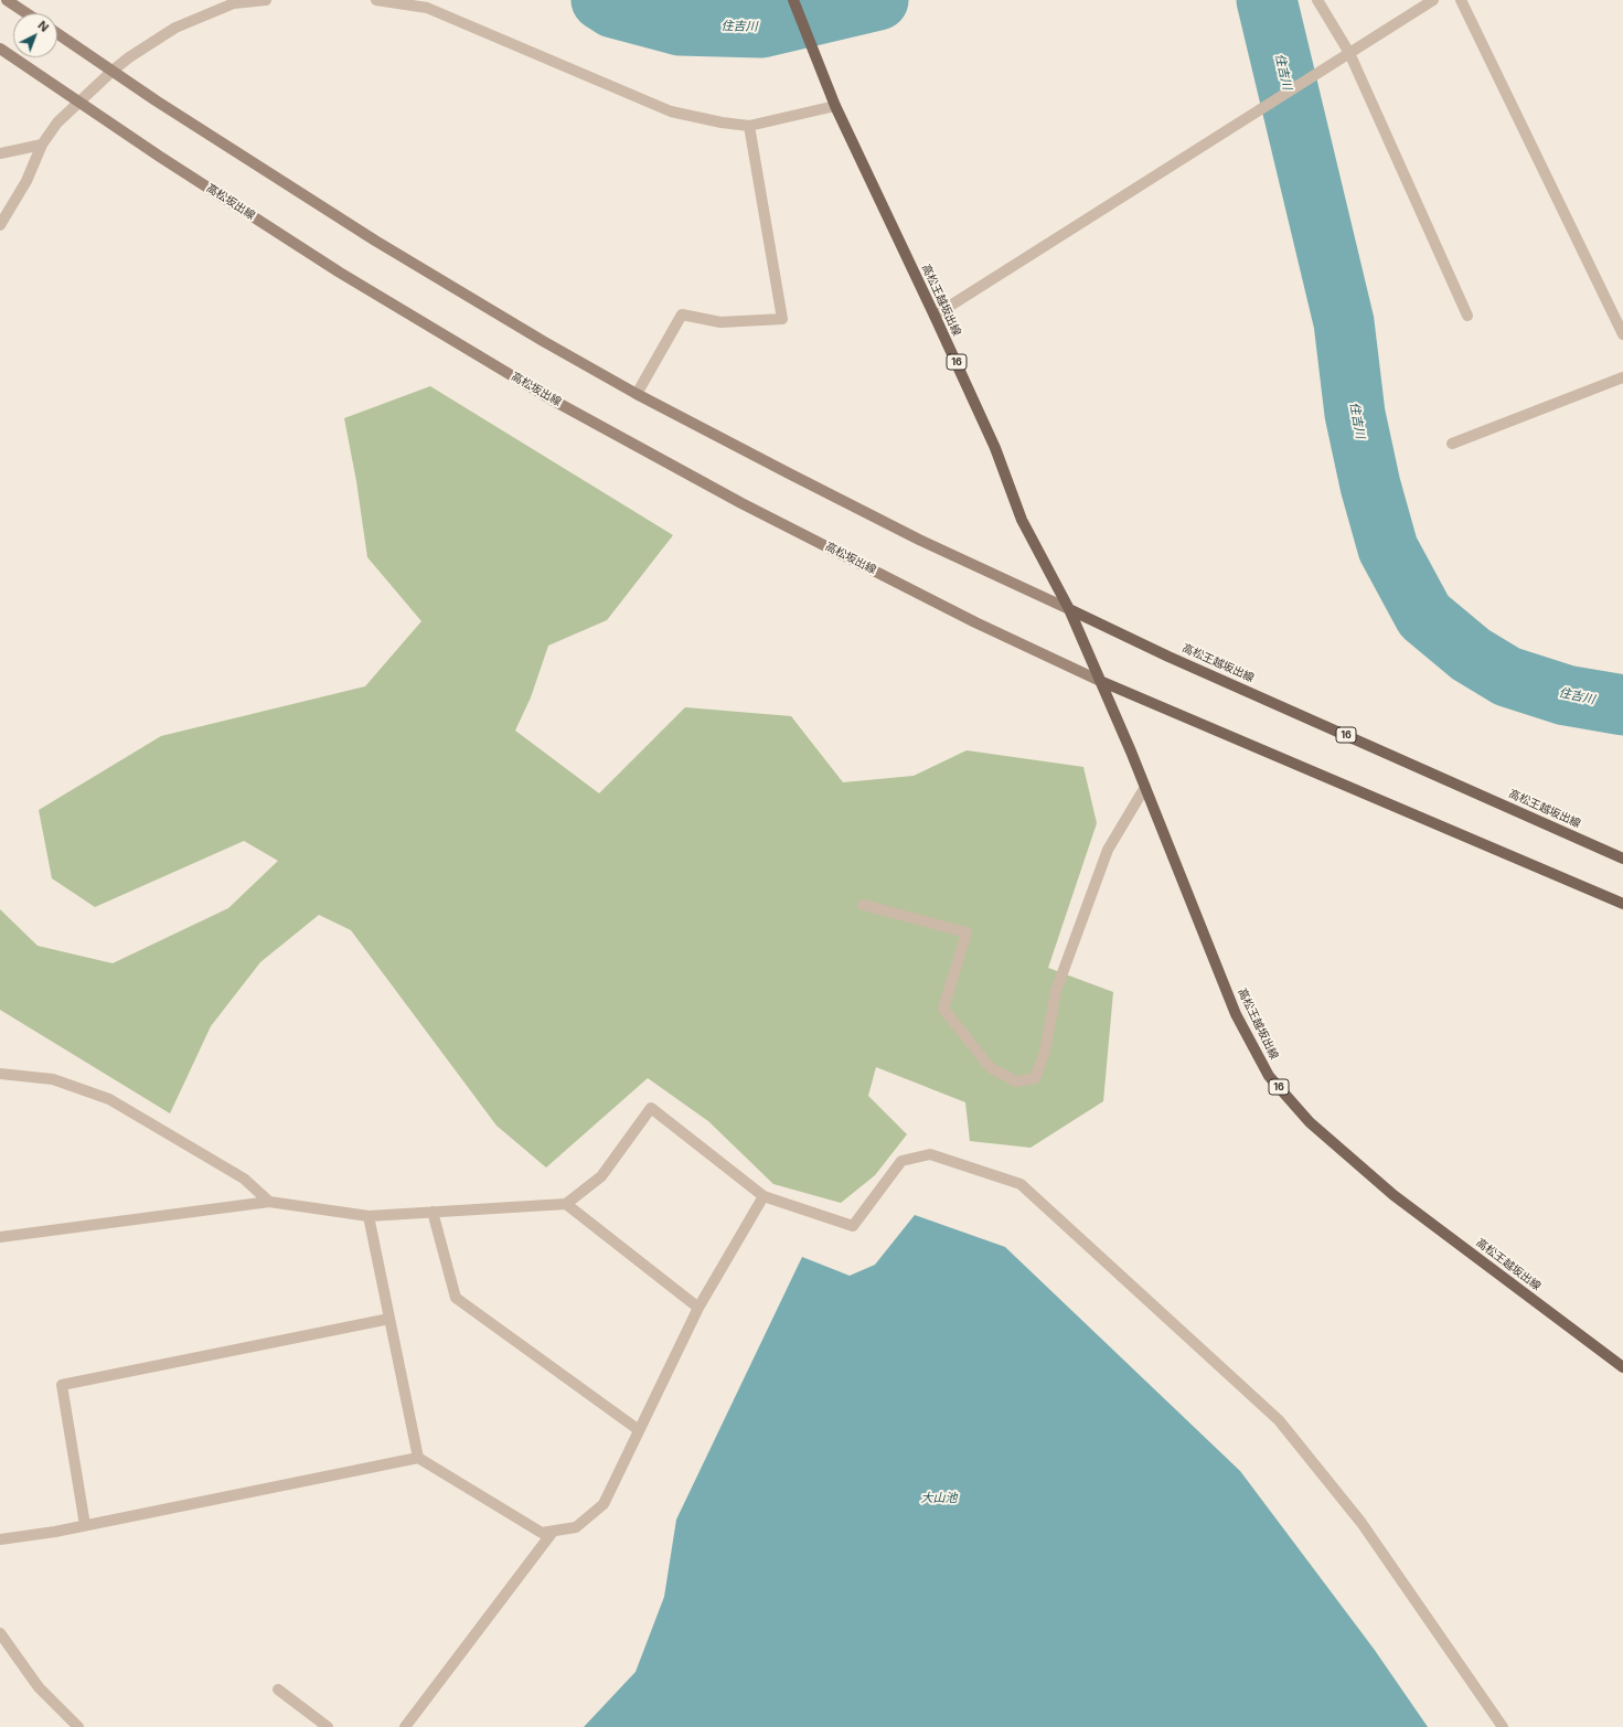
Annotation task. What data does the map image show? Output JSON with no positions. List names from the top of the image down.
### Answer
{
  "streets": {
    "main road": ["高松坂出線", "高松王越坂出線", "16"]
  },
  "crossings": [
    ["高松坂出線", "高松王越坂出線"]
  ],
  "water": ["住吉川", "大山池"],
  "north": "top right"
}
